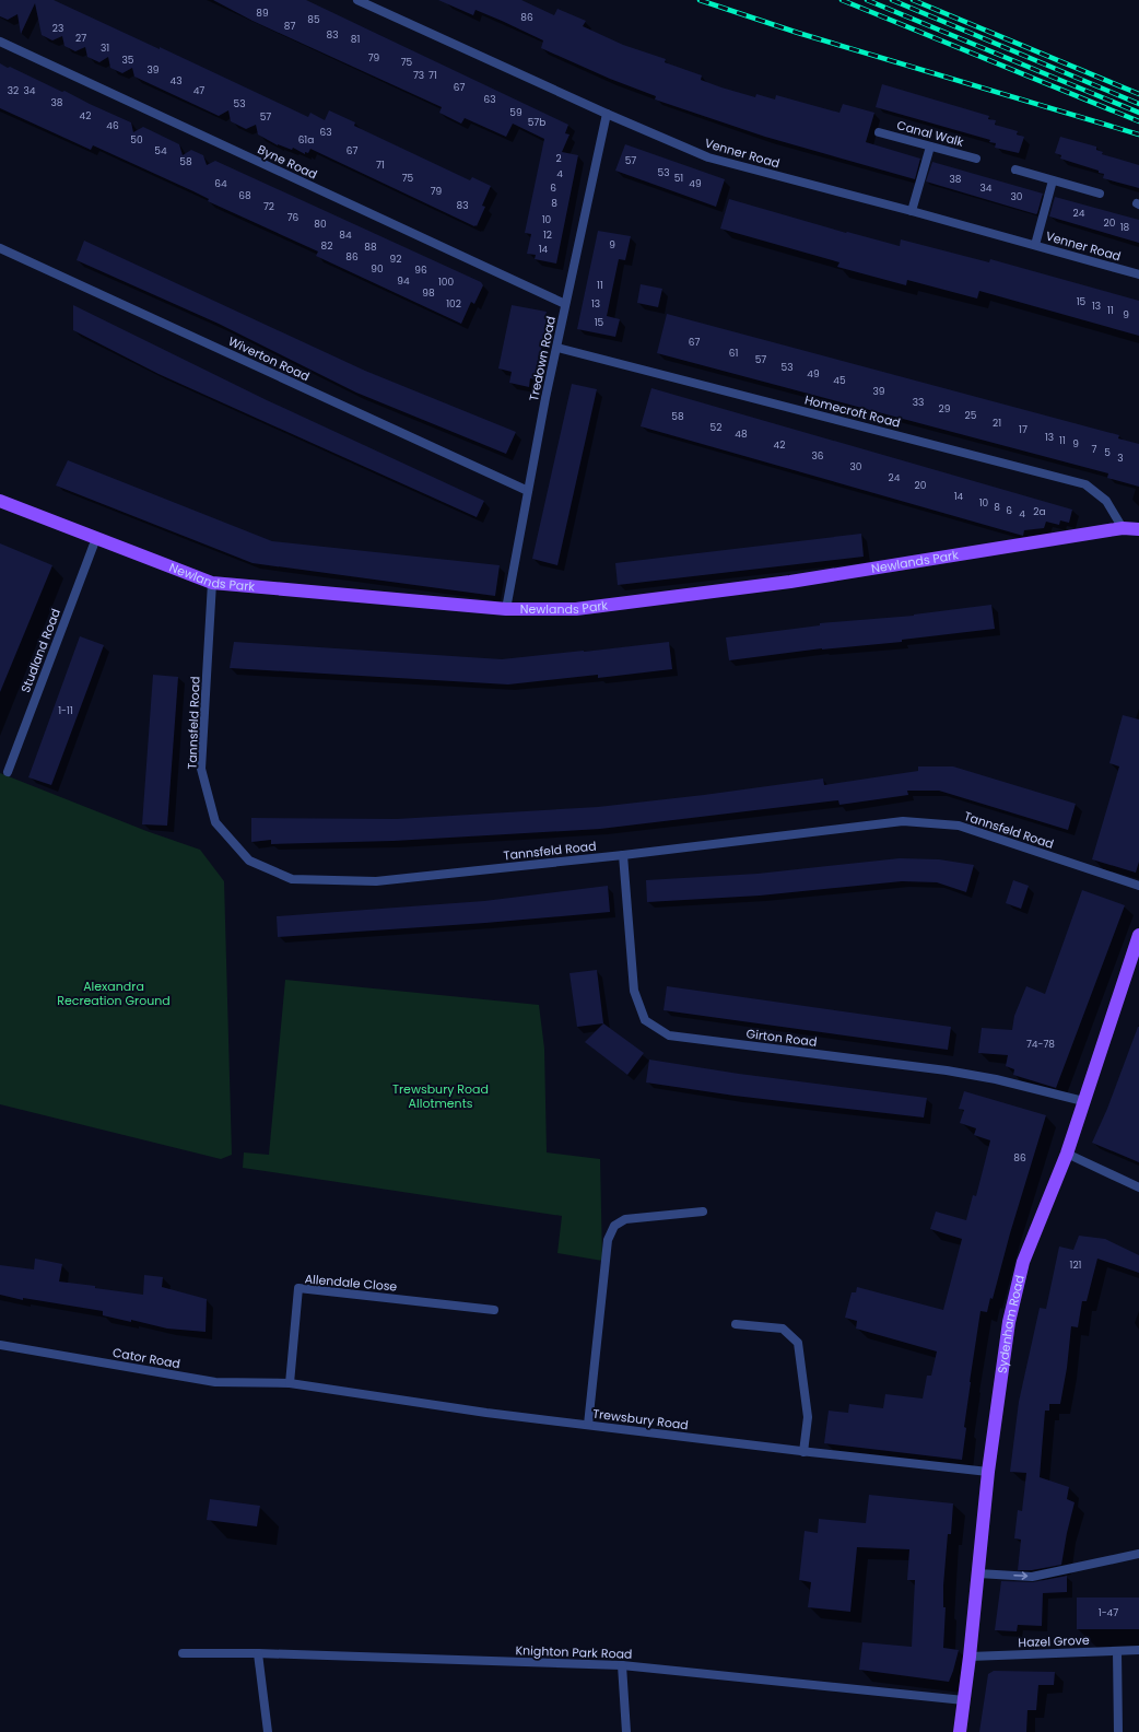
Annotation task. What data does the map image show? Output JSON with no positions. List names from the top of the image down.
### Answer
{
  "streets": {
    "main road": ["Newlands Park", "Sydenham Road"],
    "street": [
      "Canal Walk",
      "Venner Road",
      "Byne Road",
      "Wiverton Road",
      "Tredown Road",
      "Homecroft Road",
      "Studland Road",
      "Tannsfeld Road",
      "Girton Road",
      "Allendale Close",
      "Cator Road",
      "Trewsbury Road",
      "Hazel Grove",
      "Knighton Park Road"
    ]
  },
  "crossings": [
    ["Venner Road", "Tredown Road"],
    ["Byne Road", "Tredown Road"],
    ["Wiverton Road", "Tredown Road"],
    ["Tredown Road", "Homecroft Road"],
    ["Tredown Road", "Newlands Park"],
    ["Homecroft Road", "Newlands Park"],
    ["Newlands Park", "Studland Road"],
    ["Newlands Park", "Tannsfeld Road"],
    ["Tannsfeld Road", "Girton Road"],
    ["Girton Road", "Sydenham Road"],
    ["Allendale Close", "Cator Road"],
    ["Allendale Close", "Trewsbury Road"],
    ["Sydenham Road", "Trewsbury Road"],
    ["Sydenham Road", "Hazel Grove"],
    ["Sydenham Road", "Knighton Park Road"],
    ["Cator Road", "Trewsbury Road"]
  ],
  "parks": ["Alexandra Recreation Ground", "Trewsbury Road Allotments"],
  "house_numbers": [
    "89",
    "86",
    "85",
    "87",
    "23",
    "83",
    "27",
    "81",
    "31",
    "79",
    "35",
    "75",
    "39",
    "73",
    "71",
    "43",
    "67",
    "32",
    "34",
    "47",
    "63",
    "38",
    "53",
    "59",
    "42",
    "57",
    "57b",
    "46",
    "63",
    "50",
    "61a",
    "54",
    "67",
    "2",
    "57",
    "58",
    "71",
    "53",
    "4",
    "75",
    "51",
    "38",
    "64",
    "49",
    "6",
    "34",
    "79",
    "68",
    "30",
    "8",
    "83",
    "72",
    "24",
    "76",
    "10",
    "20",
    "80",
    "18",
    "84",
    "12",
    "9",
    "82",
    "88",
    "14",
    "86",
    "92",
    "90",
    "96",
    "94",
    "100",
    "11",
    "98",
    "15",
    "102",
    "13",
    "13",
    "11",
    "9",
    "15",
    "67",
    "61",
    "57",
    "53",
    "49",
    "45",
    "39",
    "33",
    "29",
    "25",
    "58",
    "21",
    "52",
    "17",
    "48",
    "13",
    "11",
    "9",
    "42",
    "7",
    "5",
    "36",
    "3",
    "30",
    "24",
    "20",
    "14",
    "10",
    "8",
    "6",
    "2a",
    "4",
    "1-11",
    "74-78",
    "86",
    "121",
    "1-47"
  ]
}
